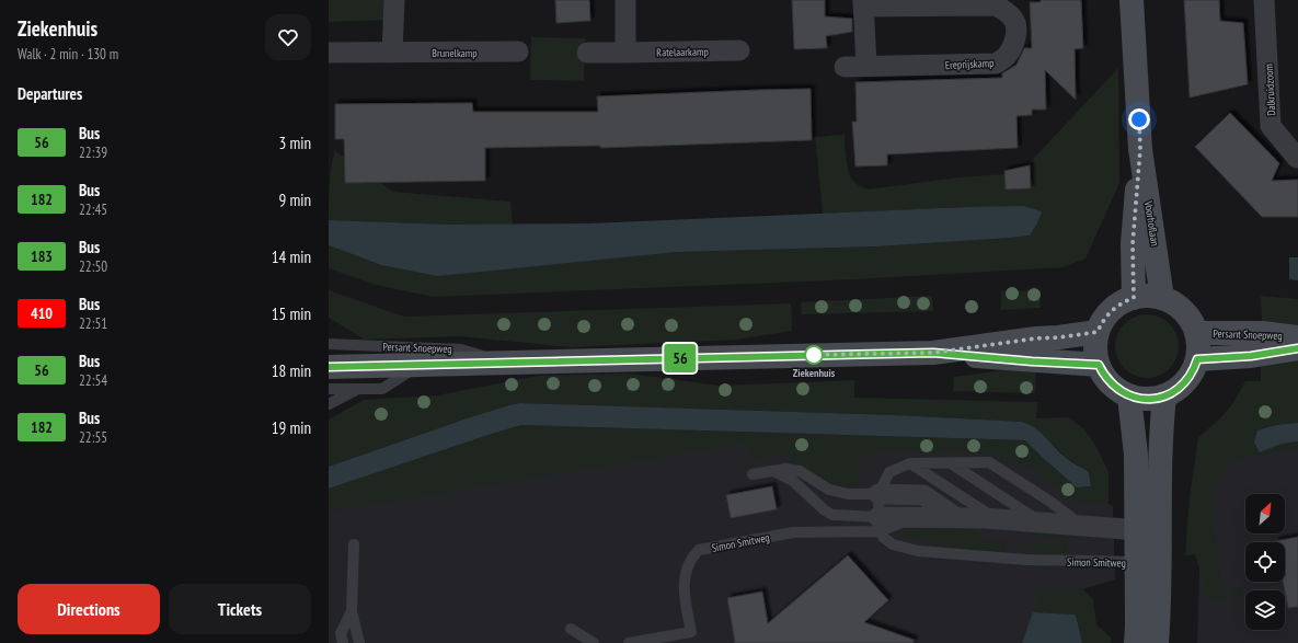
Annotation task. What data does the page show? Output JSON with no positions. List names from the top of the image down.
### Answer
{
  "streets": {
    "main road": ["Voorhoflaan", "Persant Snoepweg", "Simon Smitweg"],
    "street": [
      "Ratelaarkamp",
      "Brunelkamp",
      "Ereprijskamp",
      "Dalkruidzoom"
    ]
  },
  "crossings": [
    ["Voorhoflaan", "Persant Snoepweg"],
    ["Voorhoflaan", "Simon Smitweg"],
    ["Persant Snoepweg", "Simon Smitweg"]
  ],
  "places": ["Ziekenhuis"],
  "lines": ["bus line 56"],
  "north": "top right",
  "page": {
    "heading": [
      ["Ziekenhuis", "Walk · 2 min · 130 m"],
      "Departures"
    ],
    "on_map": "56",
    "list": [
      {
        "mark": "56",
        "name": "Bus",
        "note": "22:39",
        "value": "3 min"
      },
      {
        "mark": "182",
        "name": "Bus",
        "note": "22:45",
        "value": "9 min"
      },
      {
        "mark": "183",
        "name": "Bus",
        "note": "22:50",
        "value": "14 min"
      },
      {
        "mark": "410",
        "name": "Bus",
        "note": "22:51",
        "value": "15 min"
      },
      {
        "mark": "56",
        "name": "Bus",
        "note": "22:54",
        "value": "18 min"
      },
      {
        "mark": "182",
        "name": "Bus",
        "note": "22:55",
        "value": "19 min"
      }
    ],
    "buttons": ["Directions", "Tickets"]
  }
}
